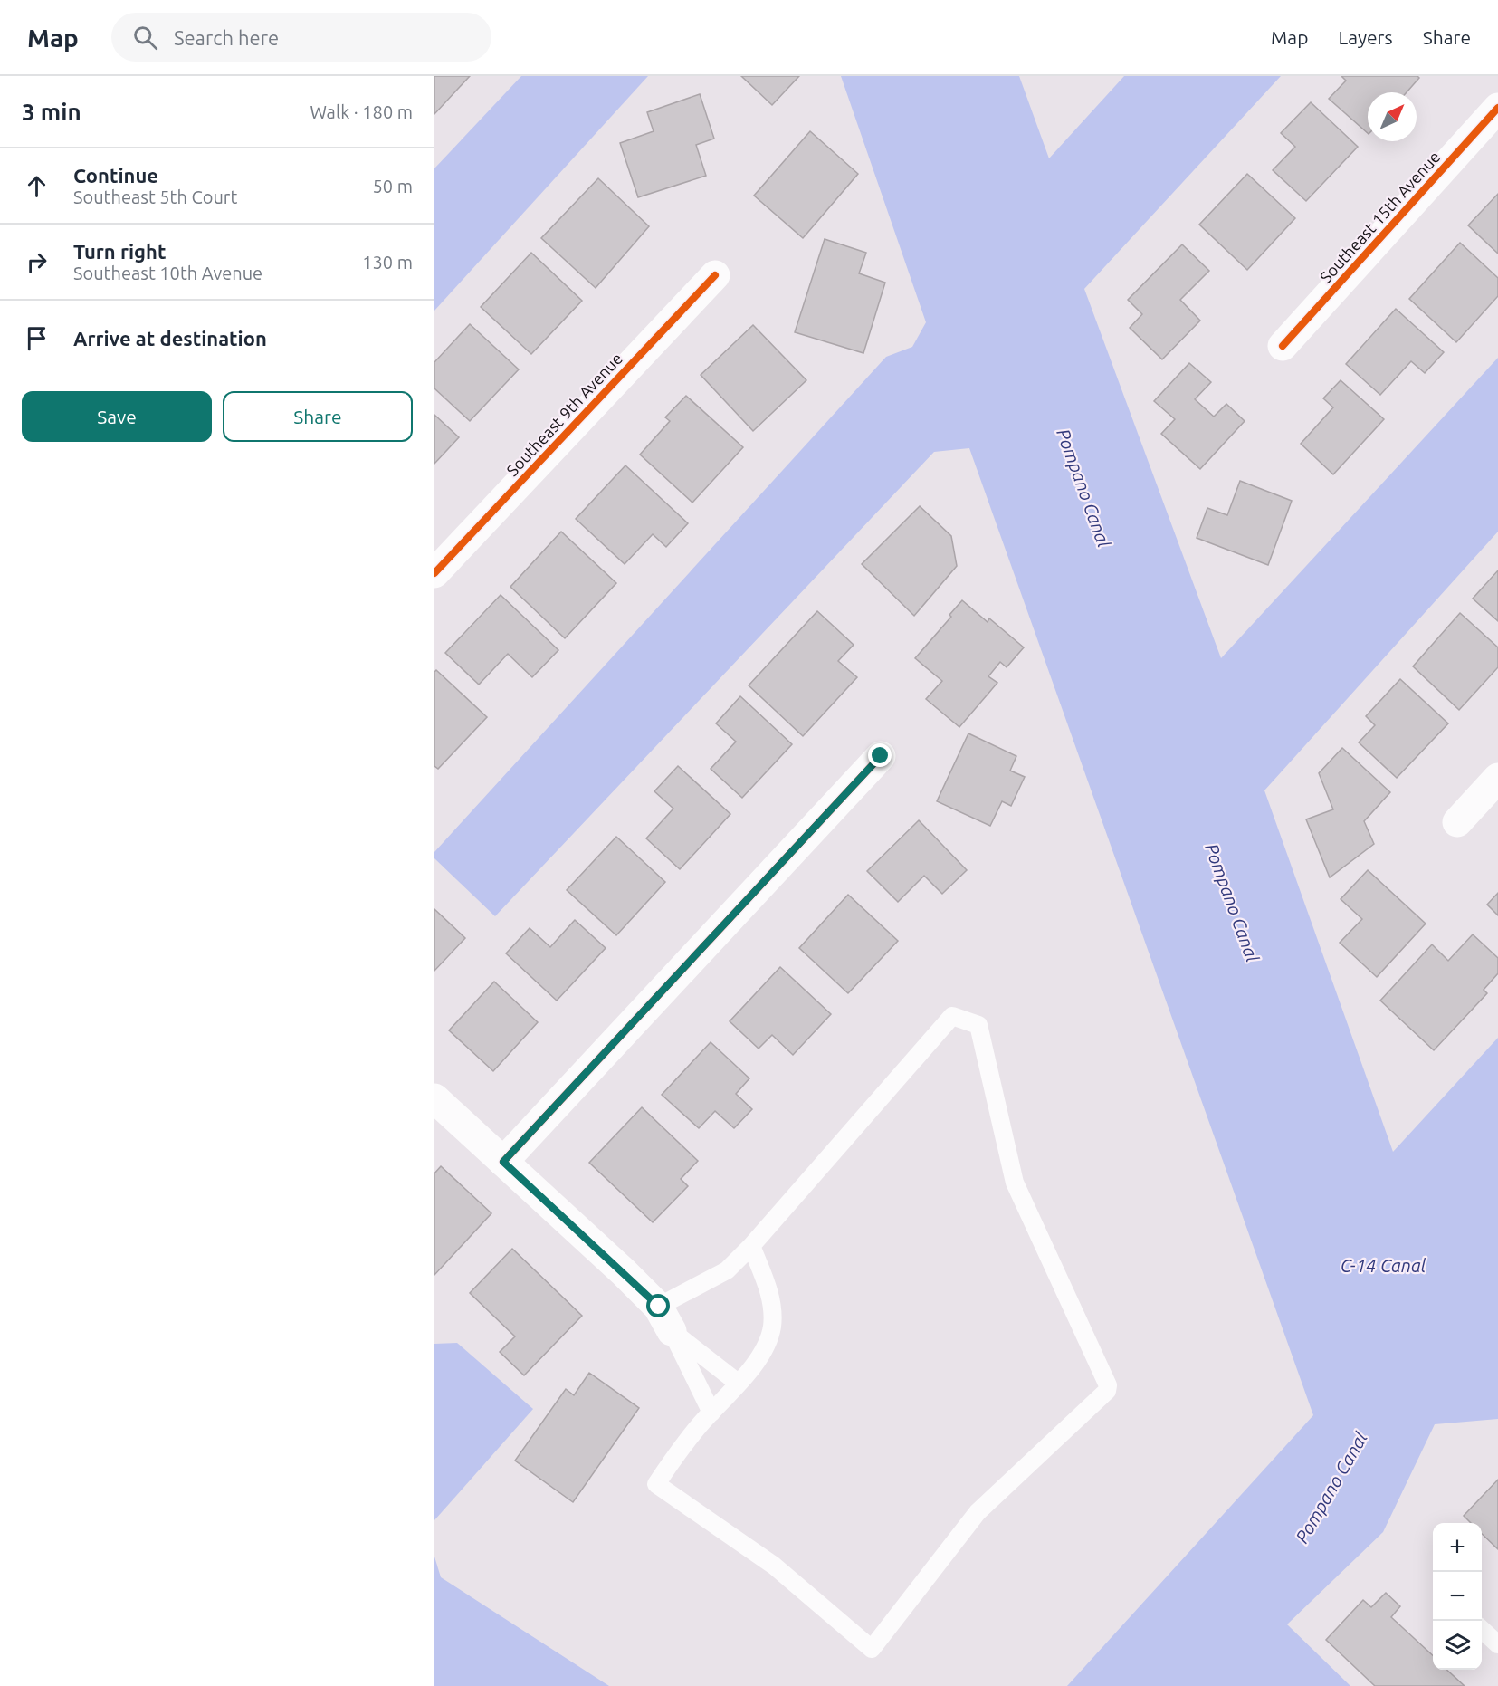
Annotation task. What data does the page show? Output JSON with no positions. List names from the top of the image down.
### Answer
{
  "streets": {
    "street": ["Southeast 15th Avenue", "Southeast 9th Avenue"]
  },
  "water": ["Pompano Canal", "C-14 Canal"],
  "north": "top right",
  "page": {
    "header": "Map",
    "search": "Search here",
    "nav": ["Map", "Layers", "Share"],
    "heading": ["3 min", "Walk · 180 m"],
    "list": [
      ["Continue", "Southeast 5th Court", "50 m"],
      ["Turn right", "Southeast 10th Avenue", "130 m"],
      "Arrive at destination"
    ],
    "buttons": ["Save", "Share"],
    "map_buttons": ["+", "−"]
  }
}
